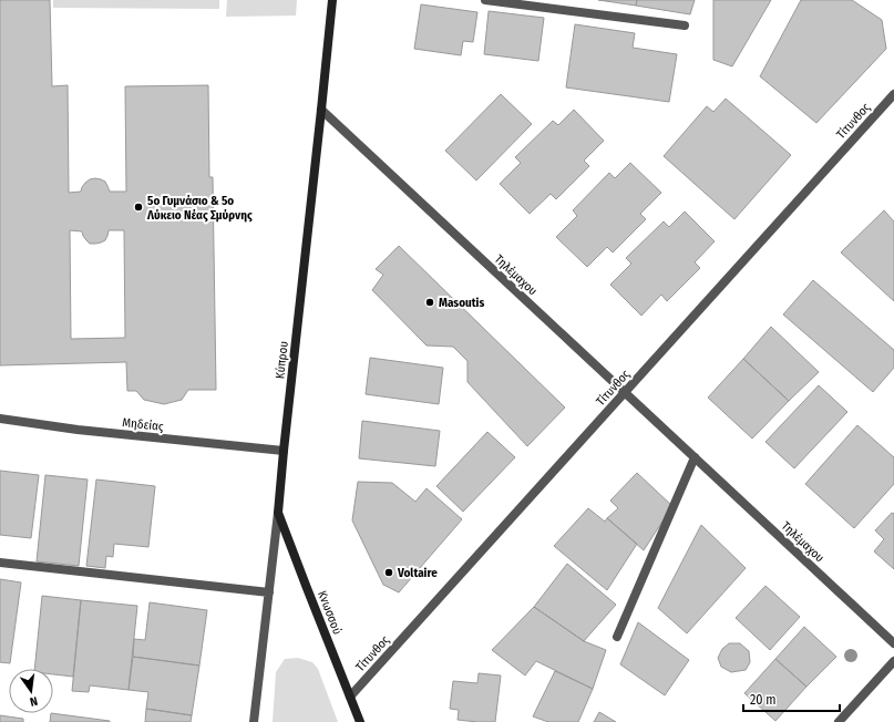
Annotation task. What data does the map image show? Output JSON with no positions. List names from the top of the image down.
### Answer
{
  "streets": {
    "street": [
      "Τίτυνθος",
      "Τηλέμαχου",
      "Κύπρου",
      "Μηδείας",
      "Κνωσσού"
    ]
  },
  "crossings": [
    ["Τίτυνθος", "Τηλέμαχου"],
    ["Τίτυνθος", "Κνωσσού"],
    ["Τηλέμαχου", "Κύπρου"],
    ["Κύπρου", "Μηδείας"],
    ["Κύπρου", "Κνωσσού"]
  ],
  "places": ["5ο Γυμνάσιο & 5ο Λύκειο Νέας Σμύρνης", "Masoutis", "Voltaire"],
  "scale_bar": "20 m",
  "north": "bottom"
}
